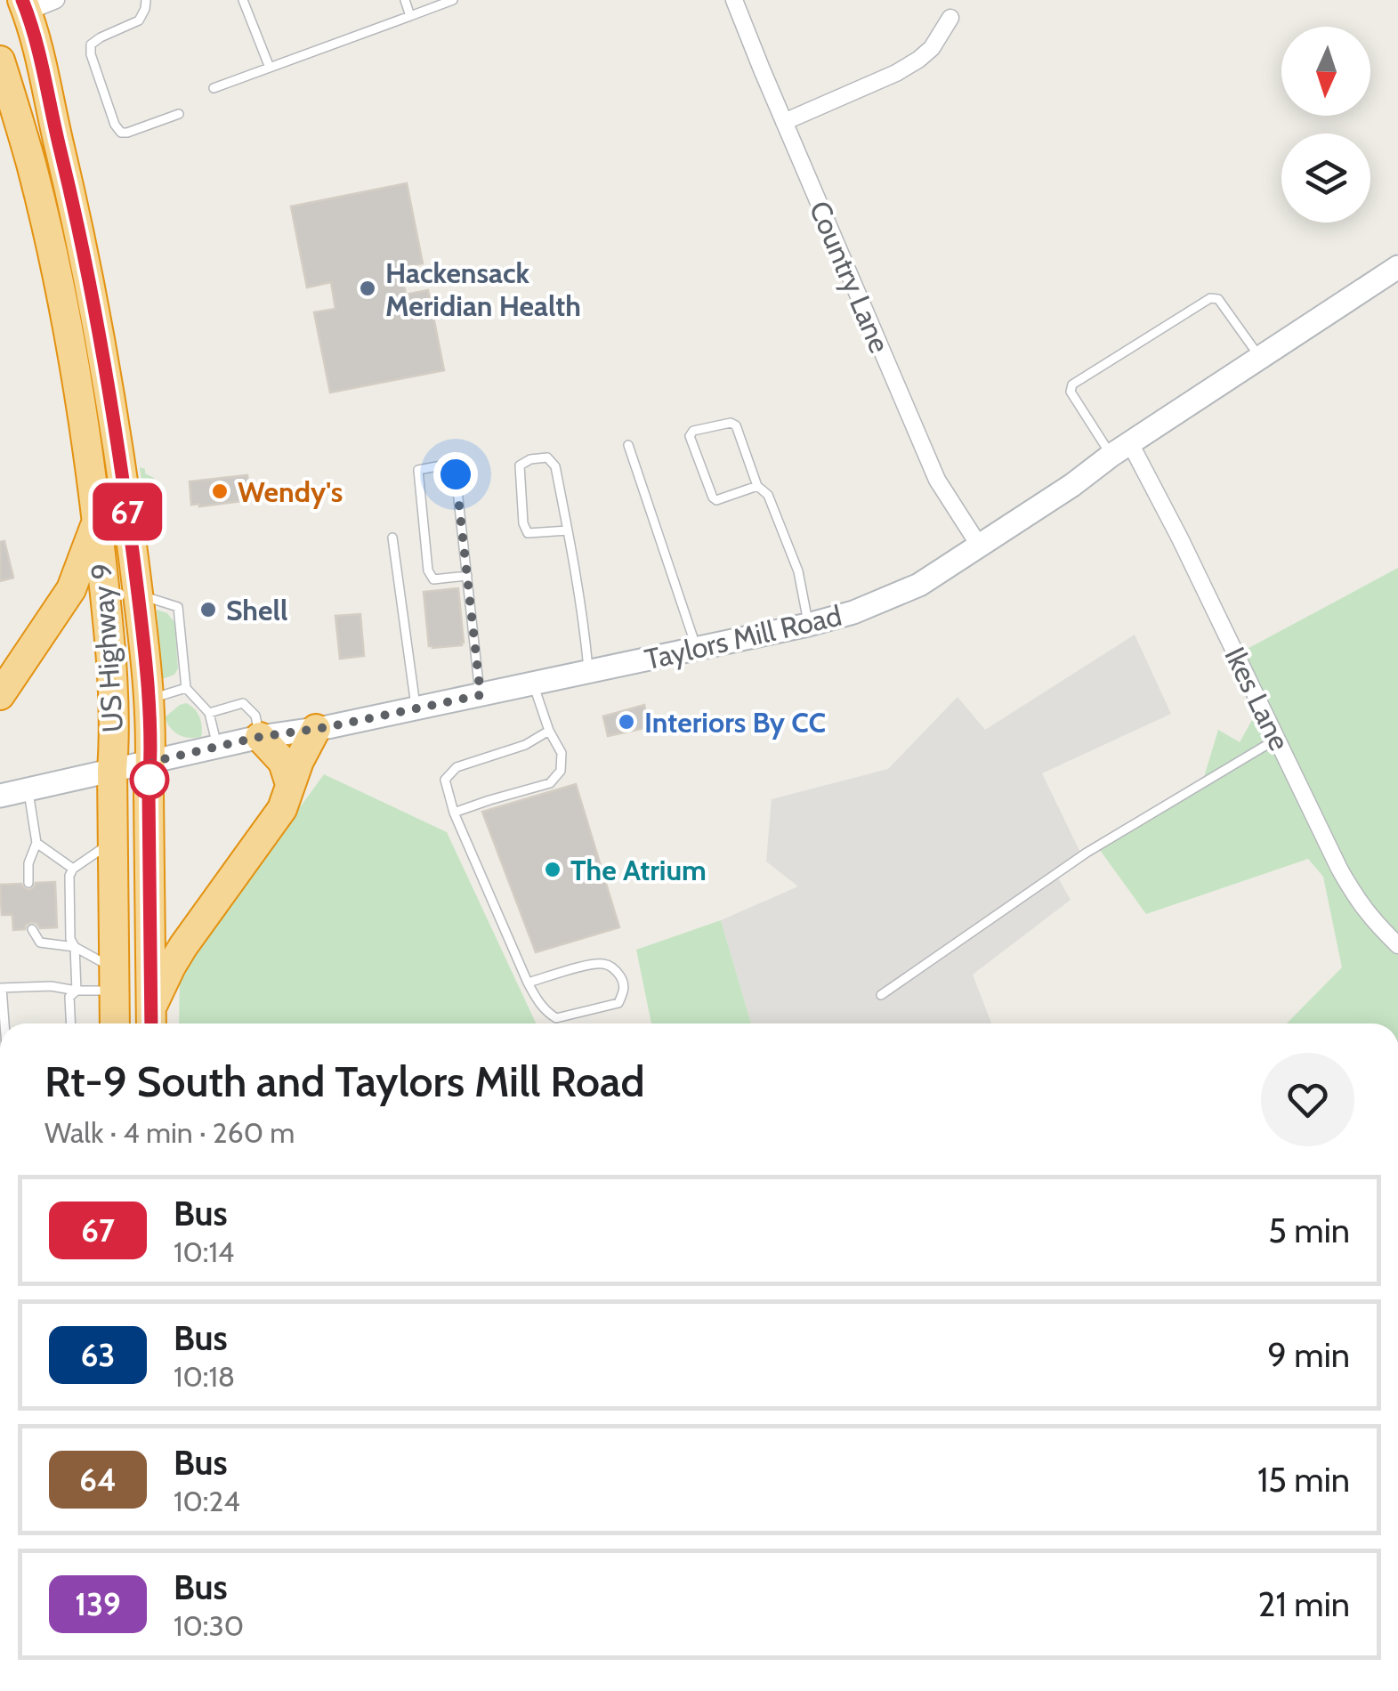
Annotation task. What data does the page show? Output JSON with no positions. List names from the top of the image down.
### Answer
{
  "streets": {
    "highway": ["US Highway 9"],
    "street": ["Country Lane", "Taylors Mill Road", "Ikes Lane"]
  },
  "crossings": [
    ["Country Lane", "Taylors Mill Road"],
    ["Taylors Mill Road", "US Highway 9"],
    ["Taylors Mill Road", "Ikes Lane"]
  ],
  "places": [
    "Hackensack Meridian Health",
    "Wendy's",
    "Shell",
    "Interiors By CC",
    "The Atrium"
  ],
  "lines": ["bus line 67"],
  "north": "bottom",
  "page": {
    "on_map": "67",
    "heading": ["Rt-9 South and Taylors Mill Road", "Walk · 4 min · 260 m"],
    "list": [
      {
        "mark": "67",
        "name": "Bus",
        "note": "10:14",
        "value": "5 min"
      },
      {
        "mark": "63",
        "name": "Bus",
        "note": "10:18",
        "value": "9 min"
      },
      {
        "mark": "64",
        "name": "Bus",
        "note": "10:24",
        "value": "15 min"
      },
      {
        "mark": "139",
        "name": "Bus",
        "note": "10:30",
        "value": "21 min"
      }
    ]
  }
}
